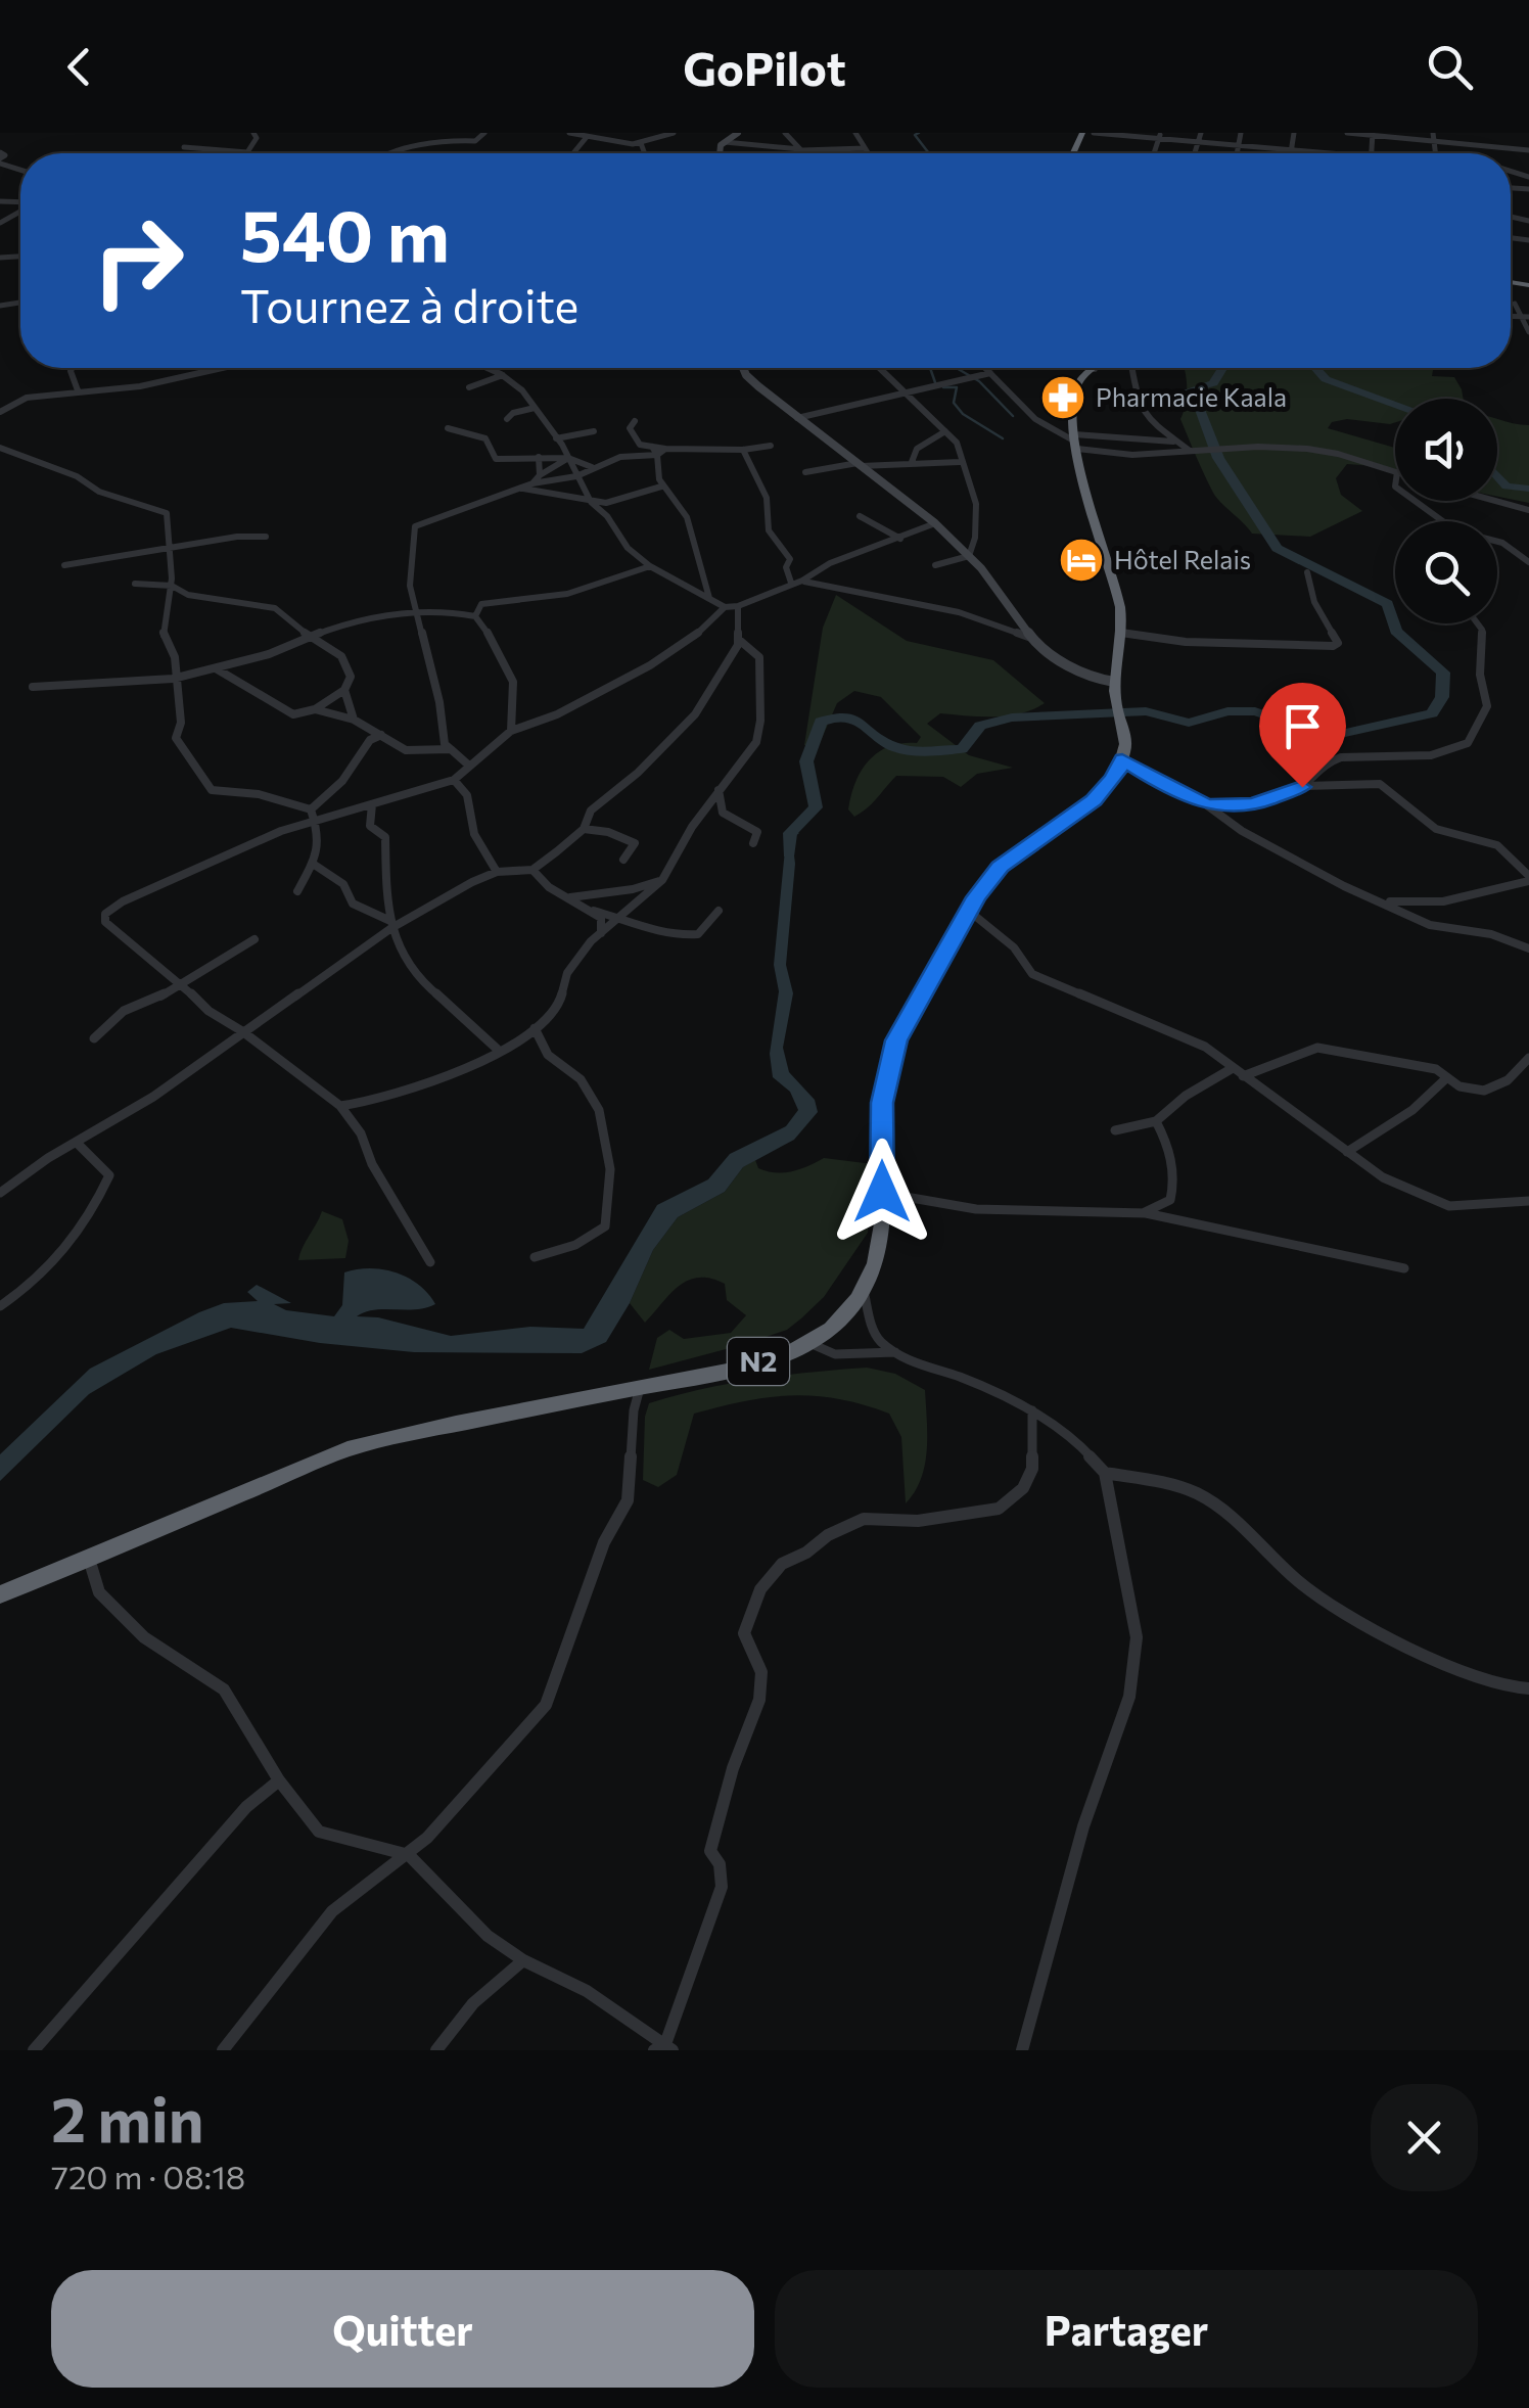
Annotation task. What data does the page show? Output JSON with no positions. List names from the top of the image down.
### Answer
{
  "streets": {
    "highway": ["N2"]
  },
  "places": {
    "pharmacy": ["Pharmacie Kaala"],
    "hotel": ["Hôtel Relais"]
  },
  "page": {
    "header": "GoPilot",
    "turn": ["540 m", "Tournez à droite"],
    "heading": ["2 min", "720 m · 08:18"],
    "buttons": ["Quitter", "Partager"]
  }
}
